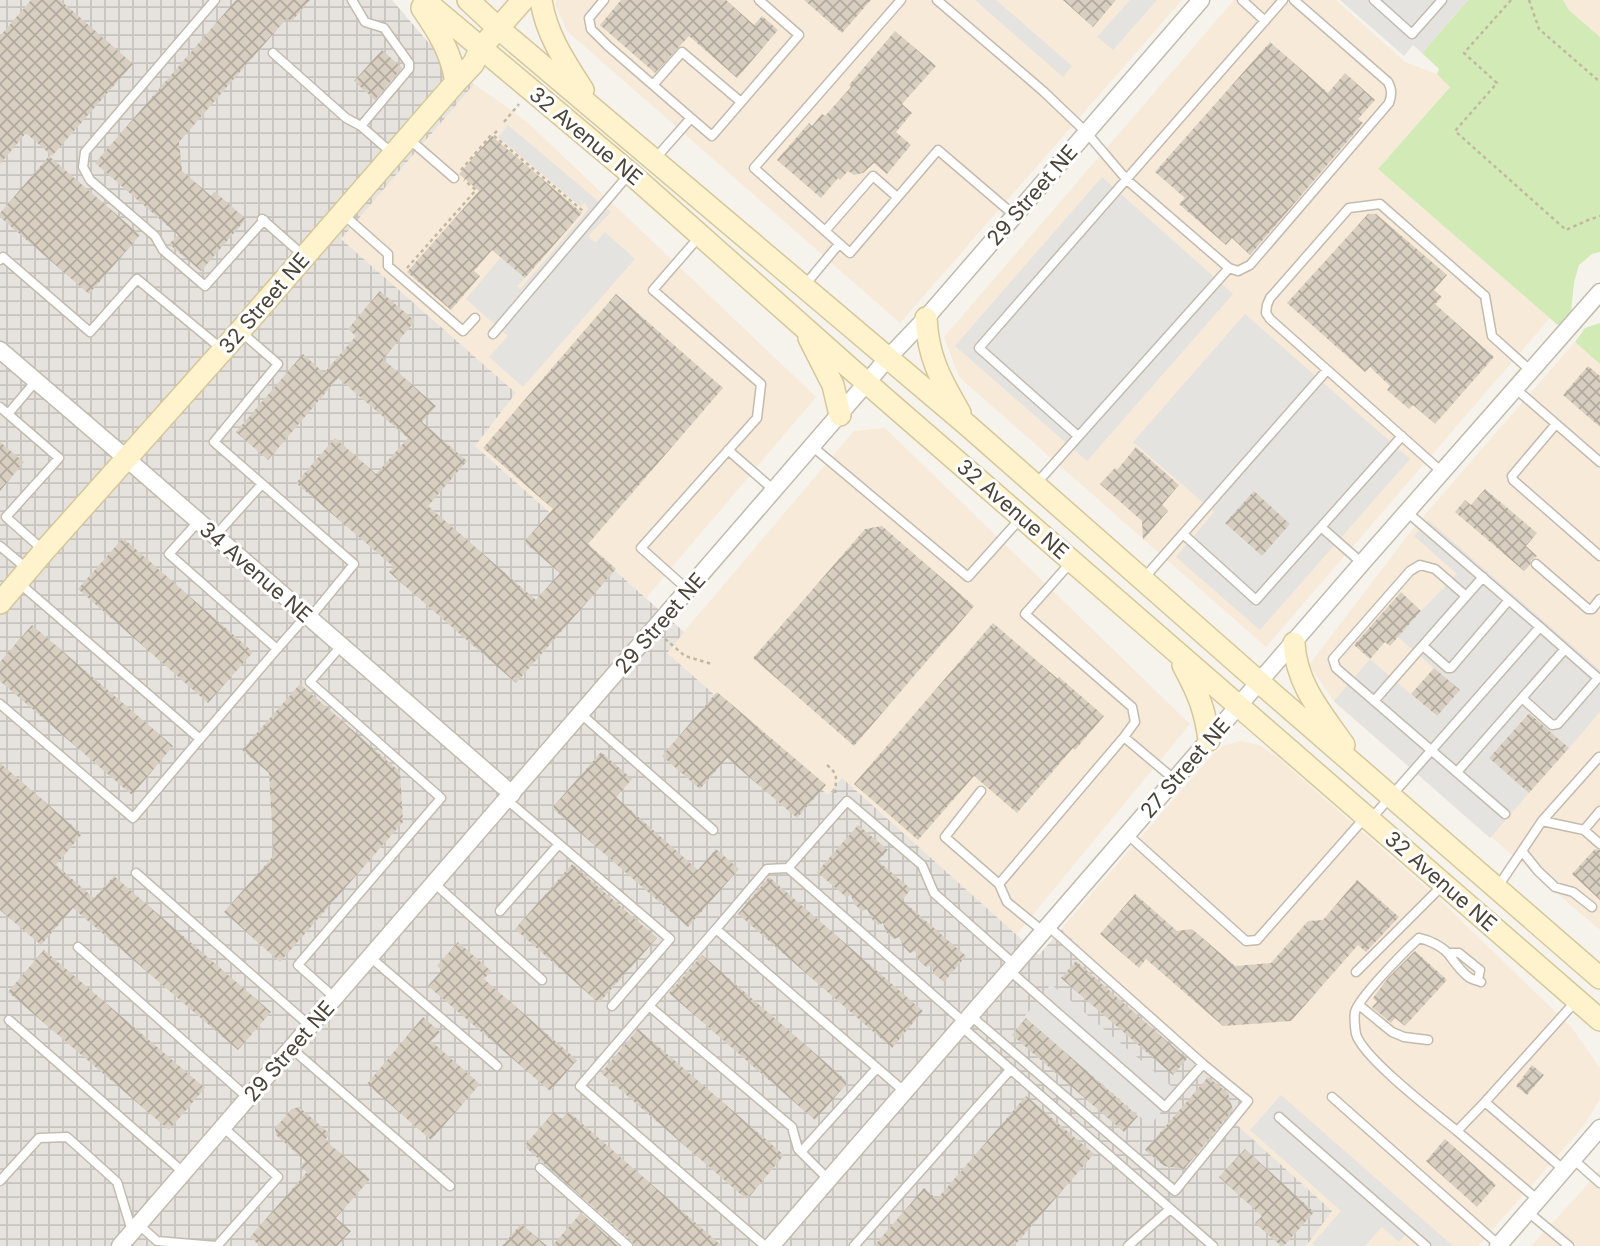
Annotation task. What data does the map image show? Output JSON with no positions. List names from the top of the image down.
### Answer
{
  "streets": {
    "main road": ["32 Avenue NE", "32 Street NE"],
    "street": ["29 Street NE", "34 Avenue NE", "27 Street NE"]
  },
  "crossings": [
    ["32 Avenue NE", "29 Street NE"],
    ["32 Avenue NE", "32 Street NE"],
    ["32 Avenue NE", "27 Street NE"],
    ["29 Street NE", "34 Avenue NE"],
    ["32 Street NE", "34 Avenue NE"]
  ]
}
